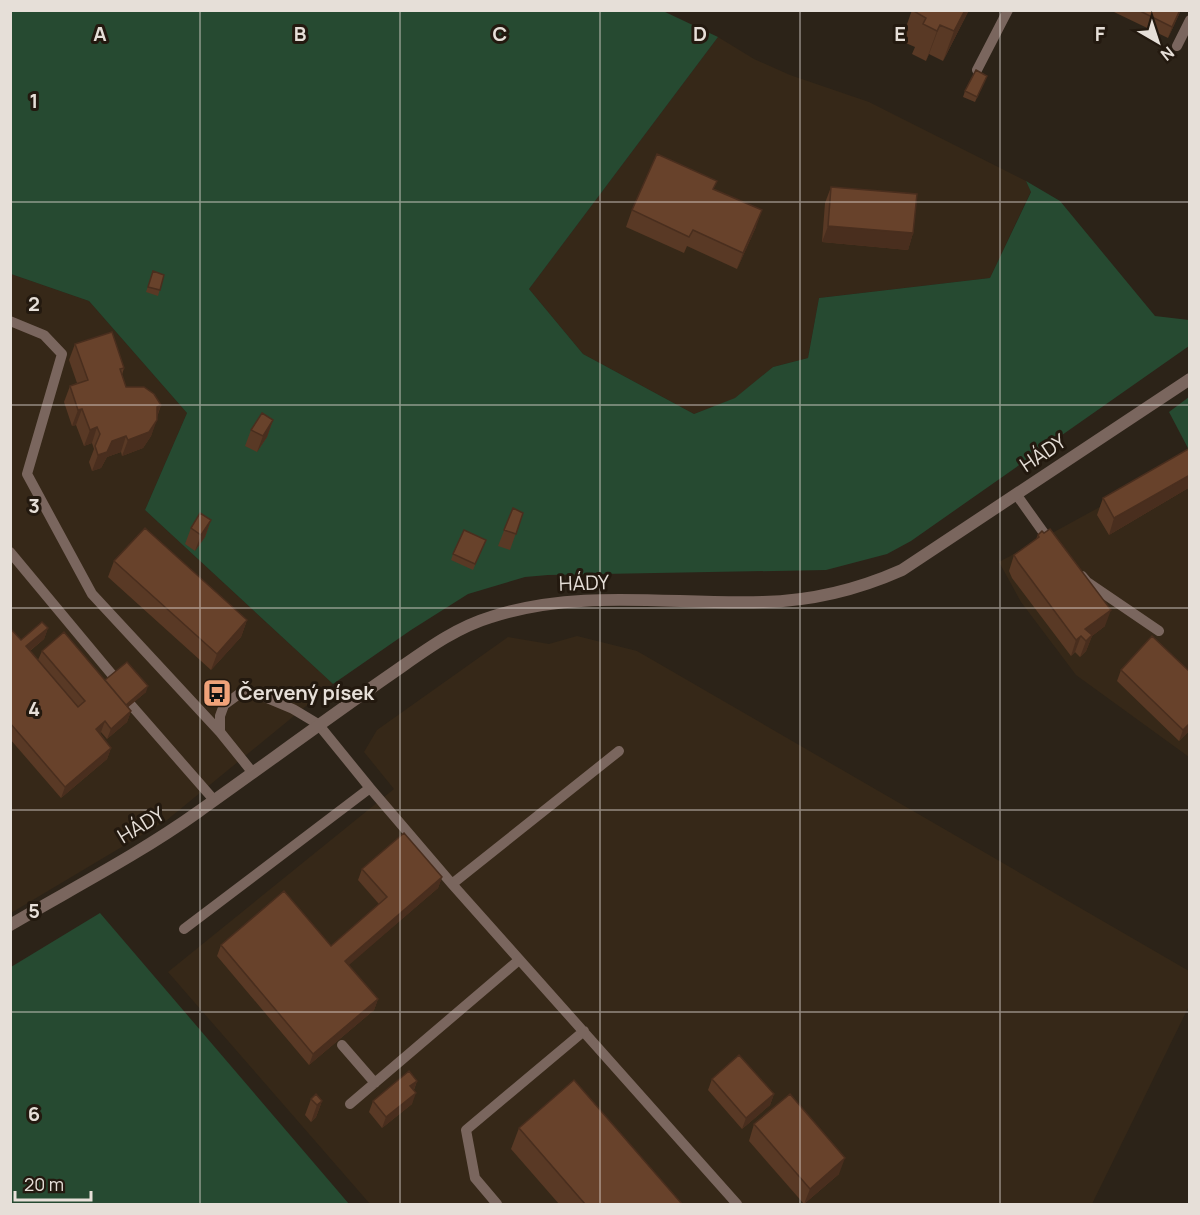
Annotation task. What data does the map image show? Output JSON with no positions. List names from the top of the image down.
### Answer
{
  "streets": {
    "street": ["HÁDY"]
  },
  "places": {
    "bus stop": ["Červený písek"]
  },
  "scale_bar": "20 m",
  "north": "bottom right",
  "grid": {
    "columns": [
      "A",
      "B",
      "C",
      "D",
      "E",
      "F"
    ],
    "rows": [
      "1",
      "2",
      "3",
      "4",
      "5",
      "6"
    ]
  }
}
